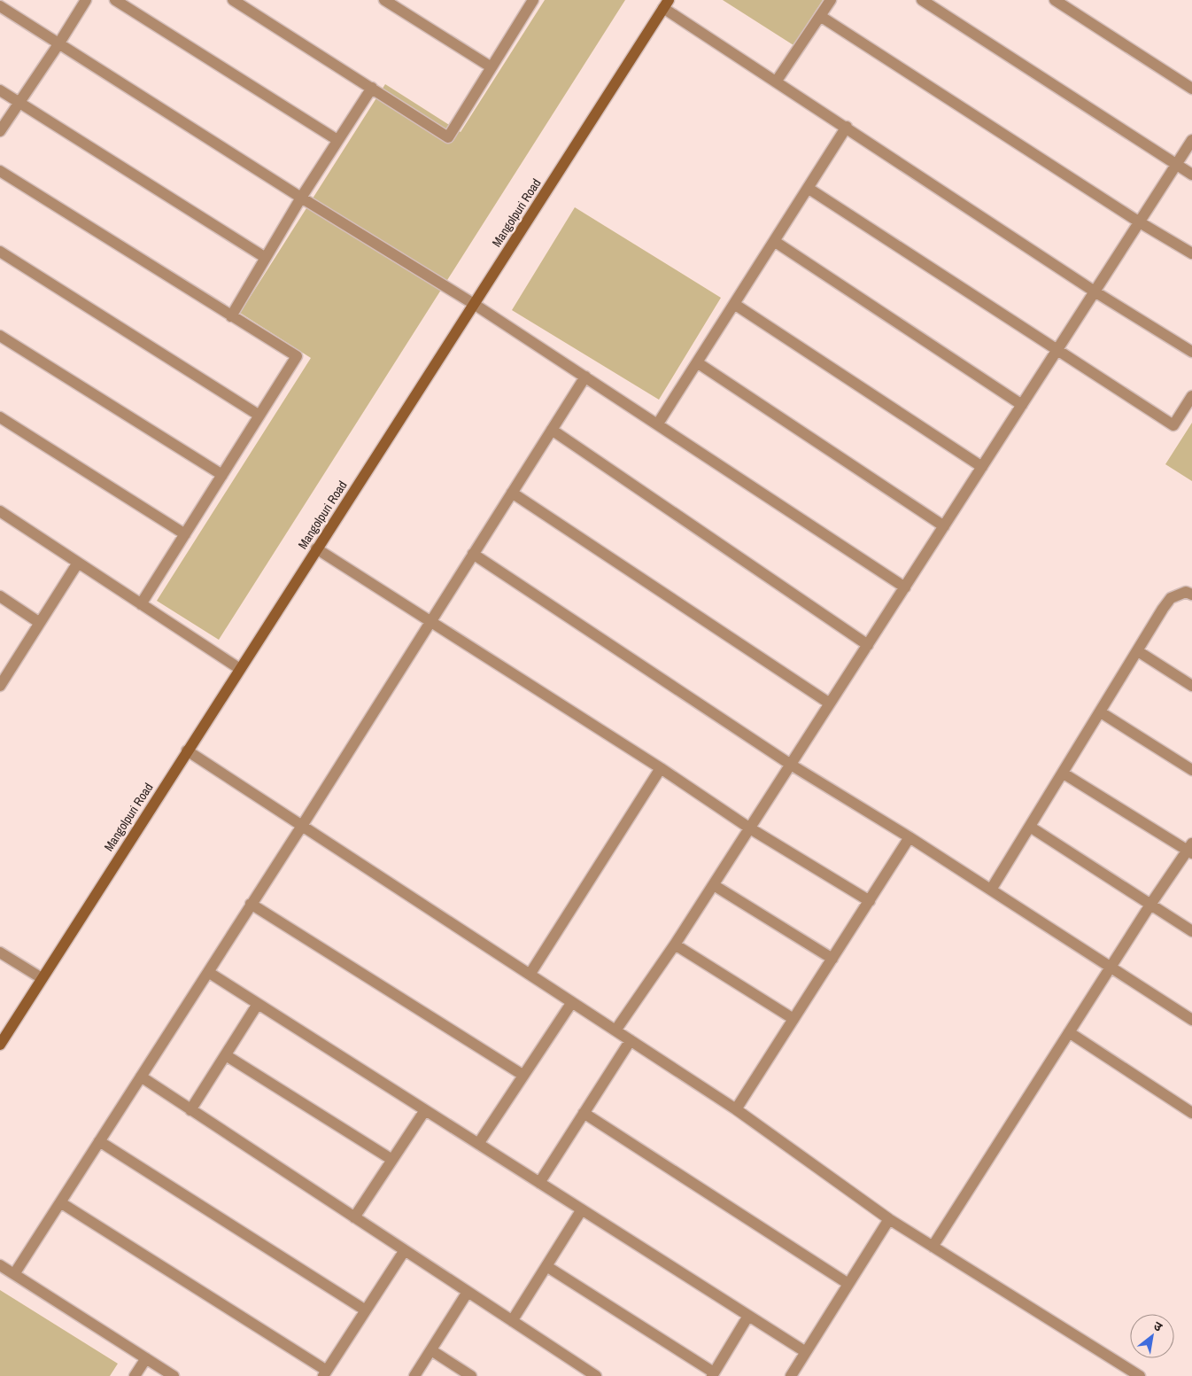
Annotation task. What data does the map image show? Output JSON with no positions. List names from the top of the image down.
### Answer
{
  "streets": {
    "street": ["Mangolpuri Road"]
  },
  "north": "top right"
}
